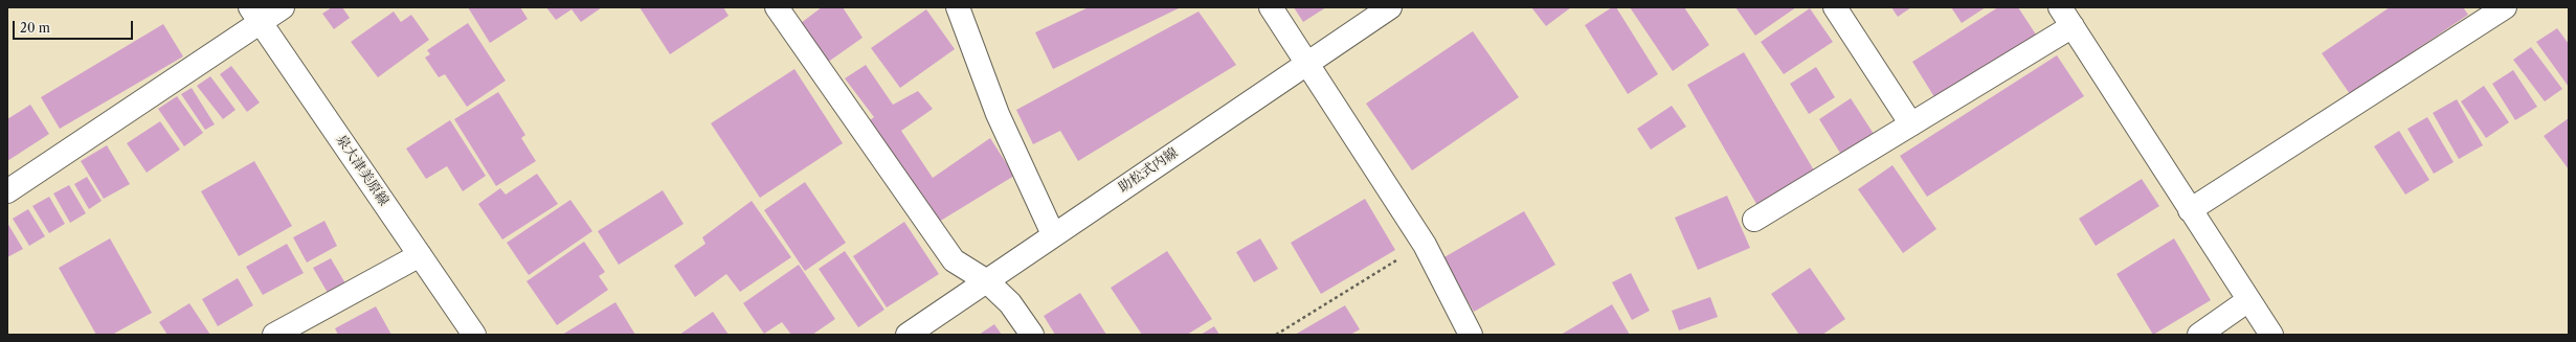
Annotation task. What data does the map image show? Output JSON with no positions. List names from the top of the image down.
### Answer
{
  "streets": {
    "street": ["泉大津美原線", "助松式内線"]
  },
  "scale_bar": "20 m"
}
